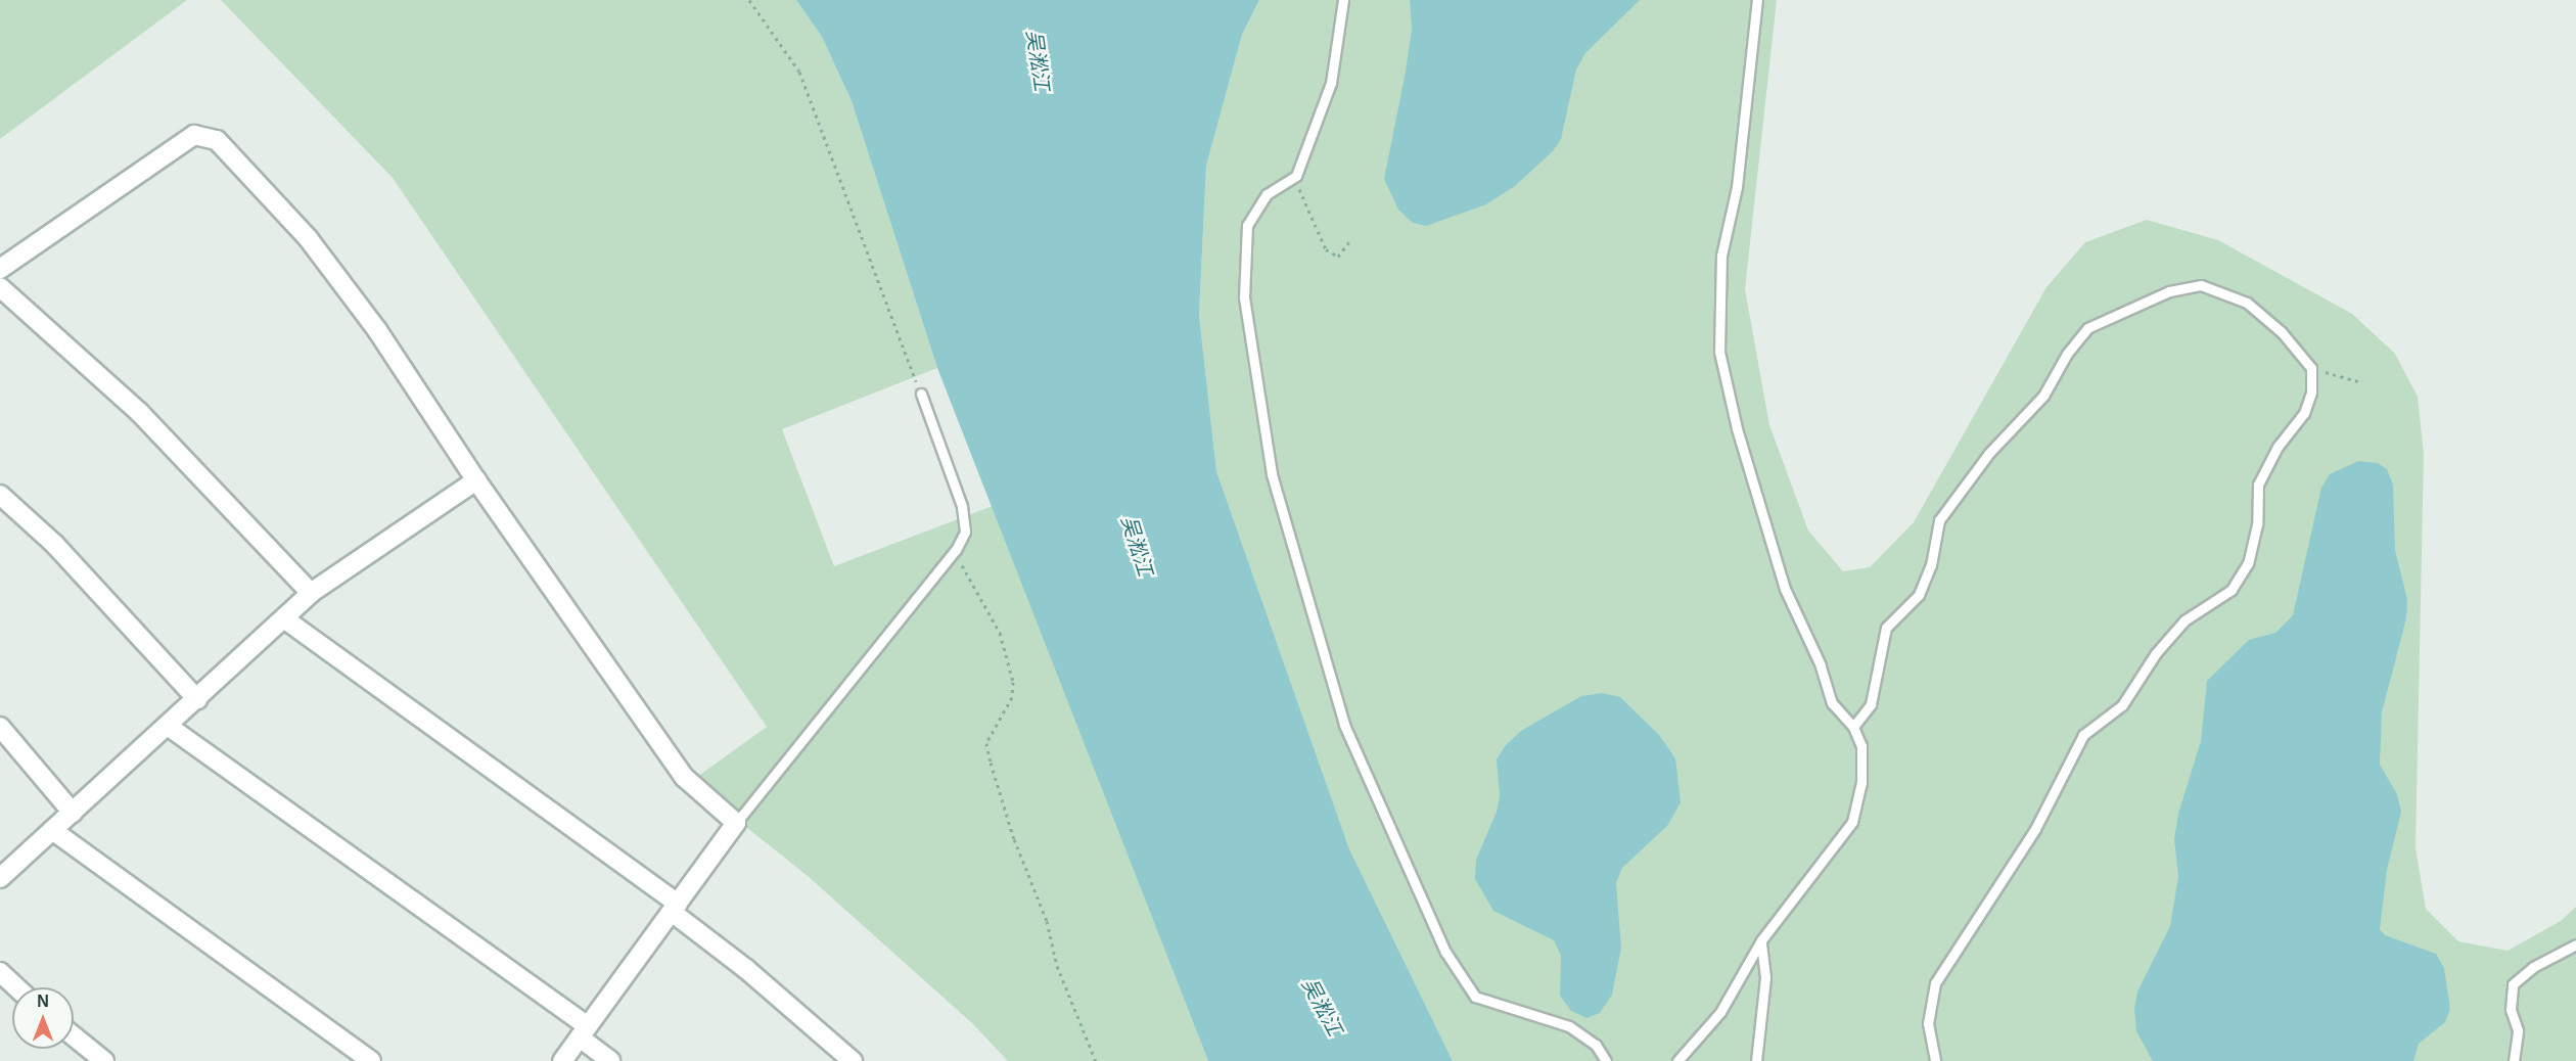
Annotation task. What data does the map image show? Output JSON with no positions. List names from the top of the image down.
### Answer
{
  "water": ["吴淞江"],
  "north": "top"
}
